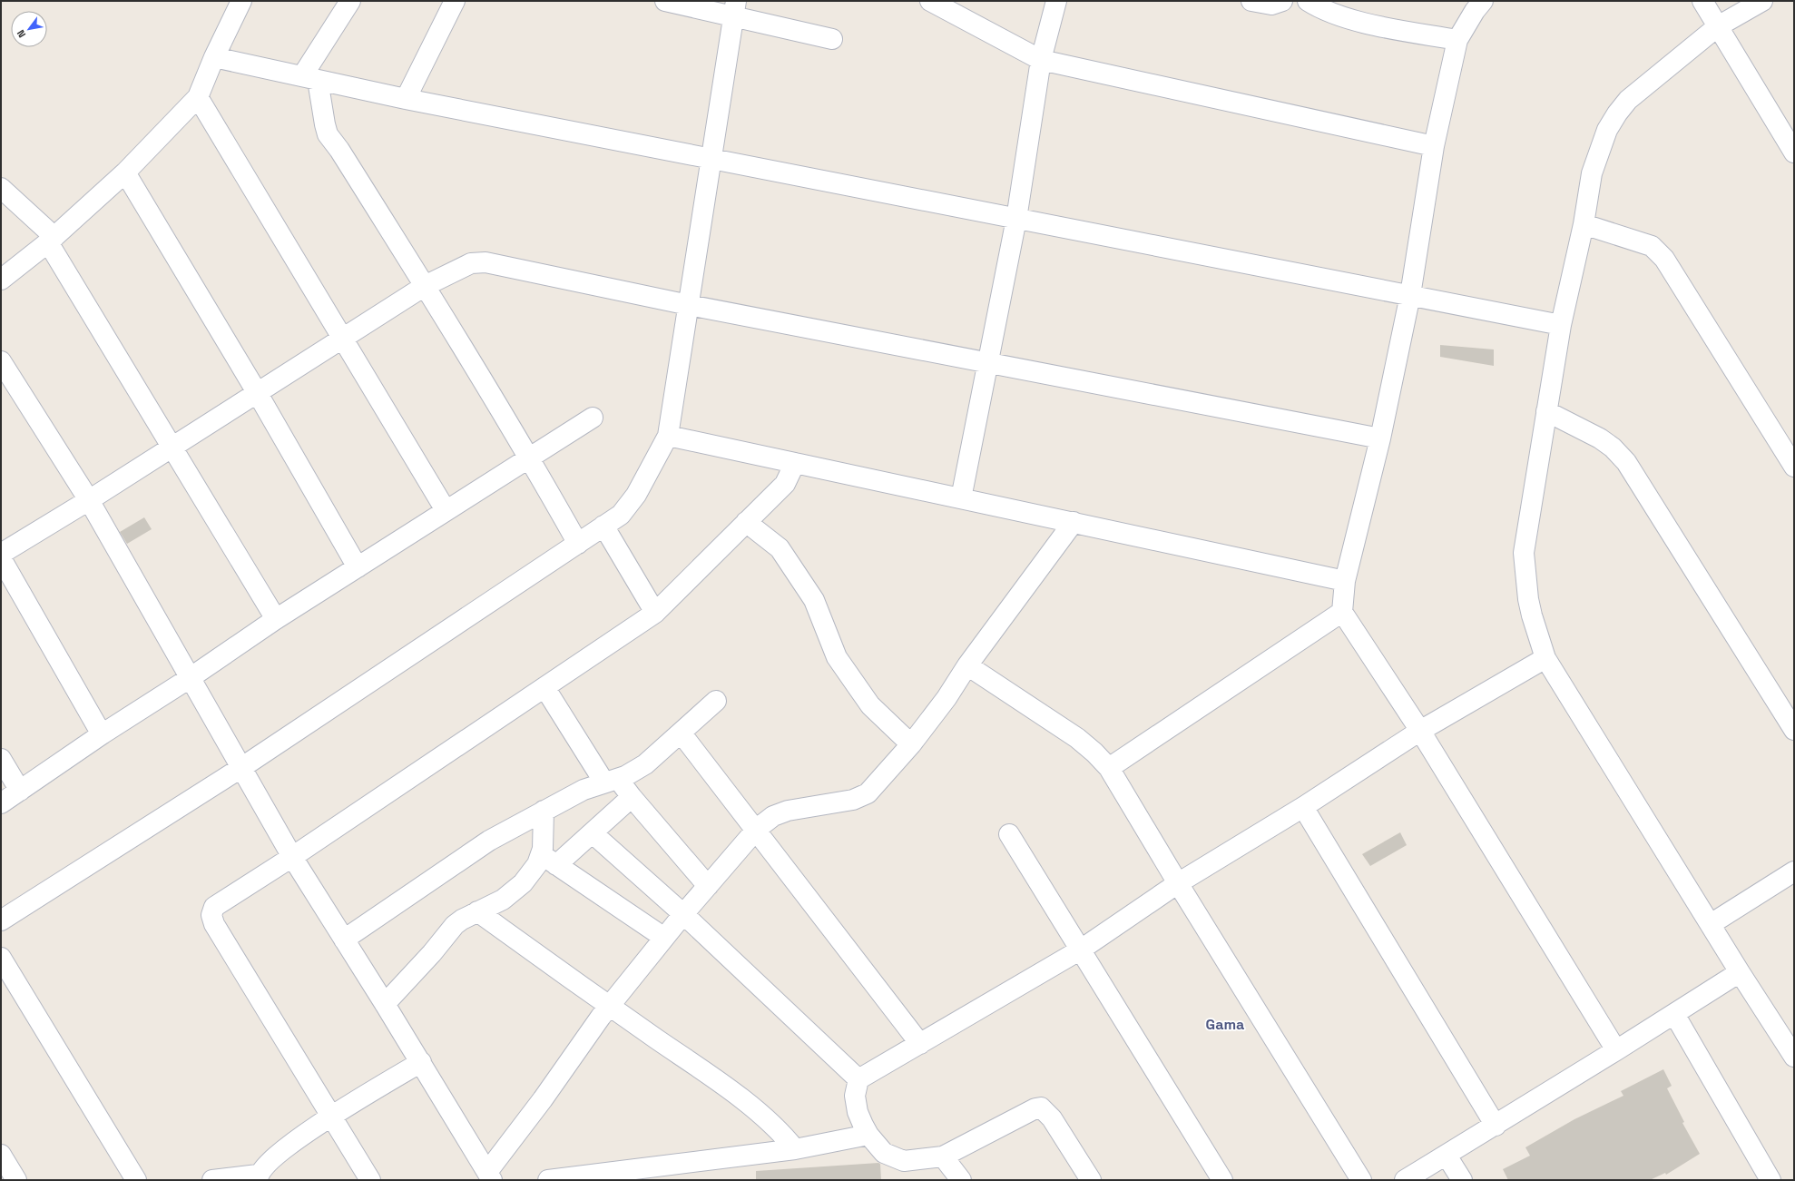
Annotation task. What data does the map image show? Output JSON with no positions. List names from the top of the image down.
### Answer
{
  "districts": ["Gama"],
  "north": "bottom left"
}
